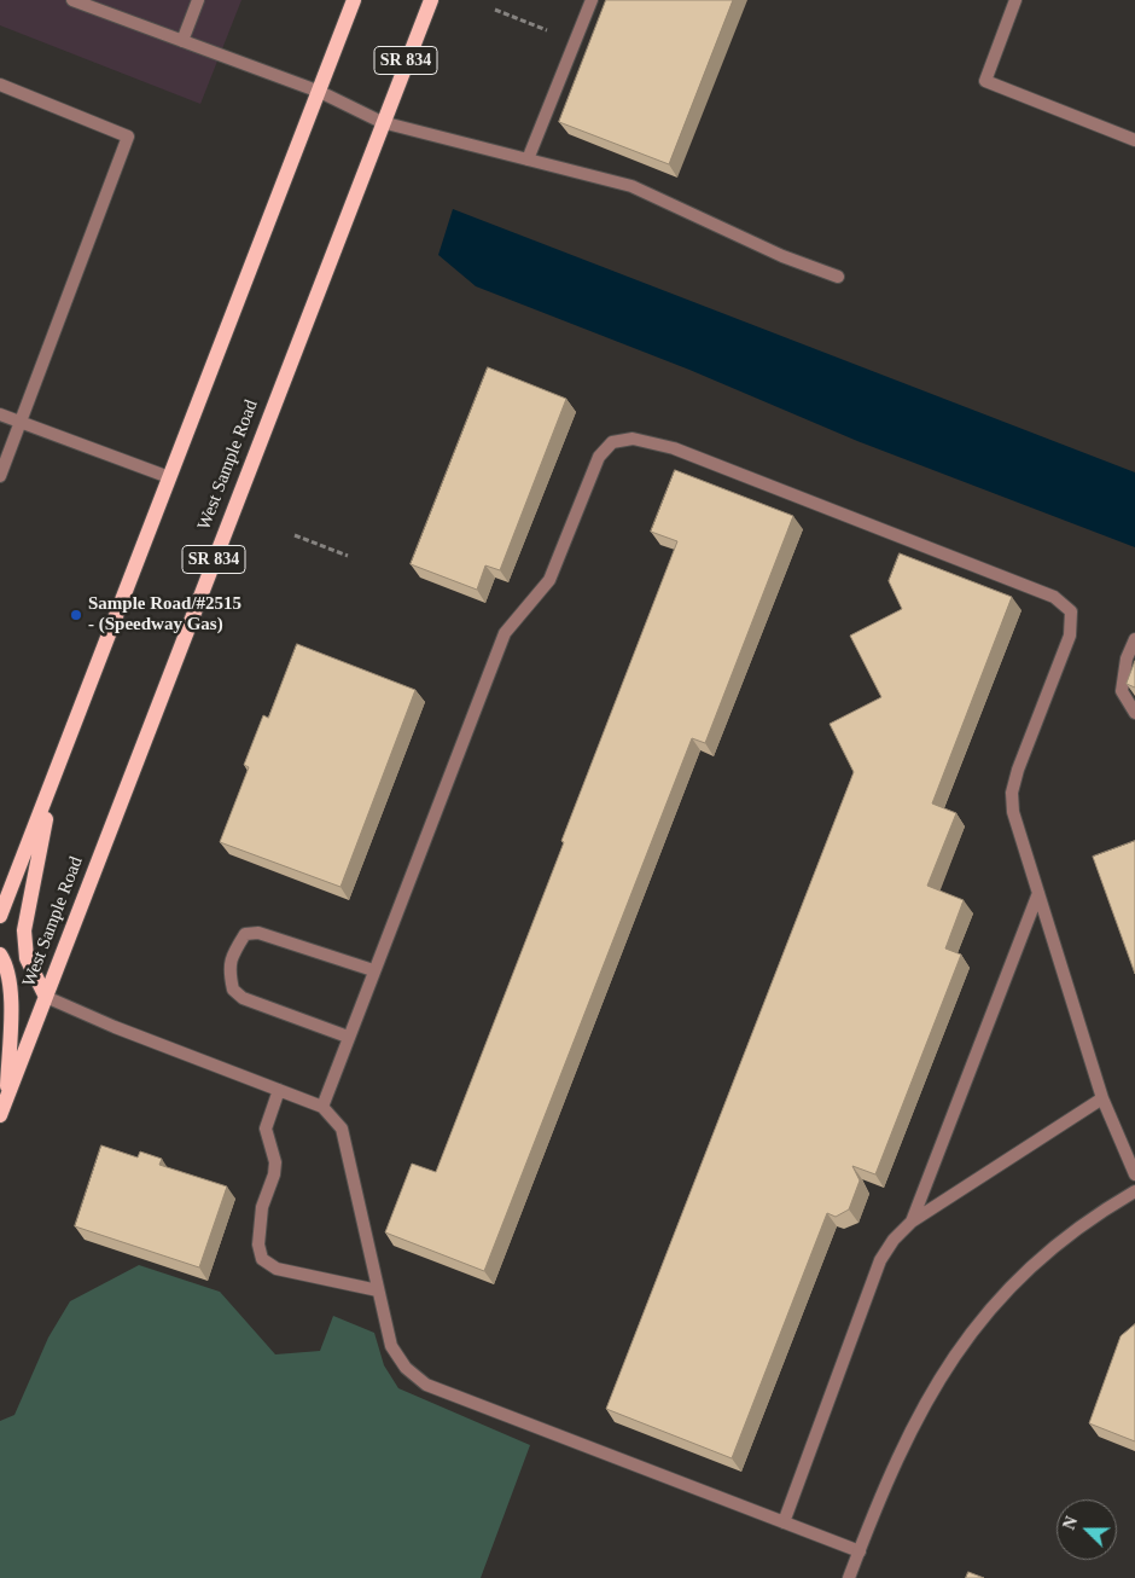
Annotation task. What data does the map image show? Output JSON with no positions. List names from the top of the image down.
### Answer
{
  "streets": {
    "main road": ["SR 834", "West Sample Road"]
  },
  "places": ["Sample Road/#2515 - (Speedway Gas)"],
  "north": "left"
}
